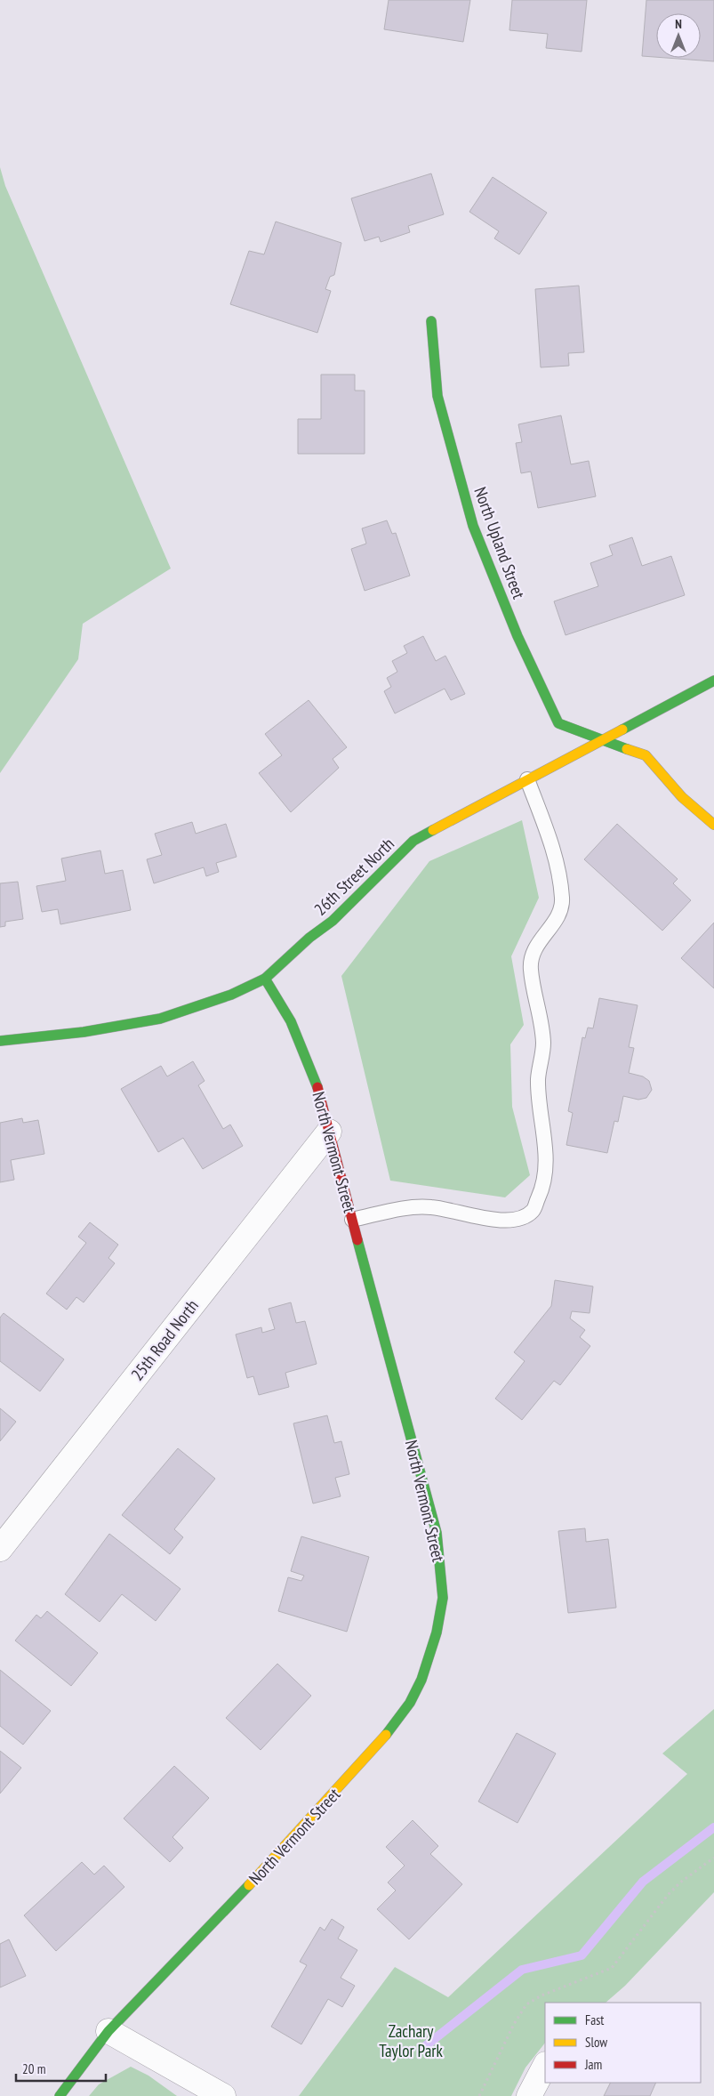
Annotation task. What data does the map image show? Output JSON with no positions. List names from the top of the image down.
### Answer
{
  "streets": {
    "street": [
      "North Upland Street",
      "26th Street North",
      "North Vermont Street",
      "25th Road North"
    ]
  },
  "crossings": [
    ["North Upland Street", "26th Street North"],
    ["26th Street North", "North Vermont Street"],
    ["North Vermont Street", "25th Road North"]
  ],
  "parks": ["Zachary Taylor Park"],
  "legend": ["Fast", "Slow", "Jam"],
  "scale_bar": "20 m",
  "north": "top"
}
